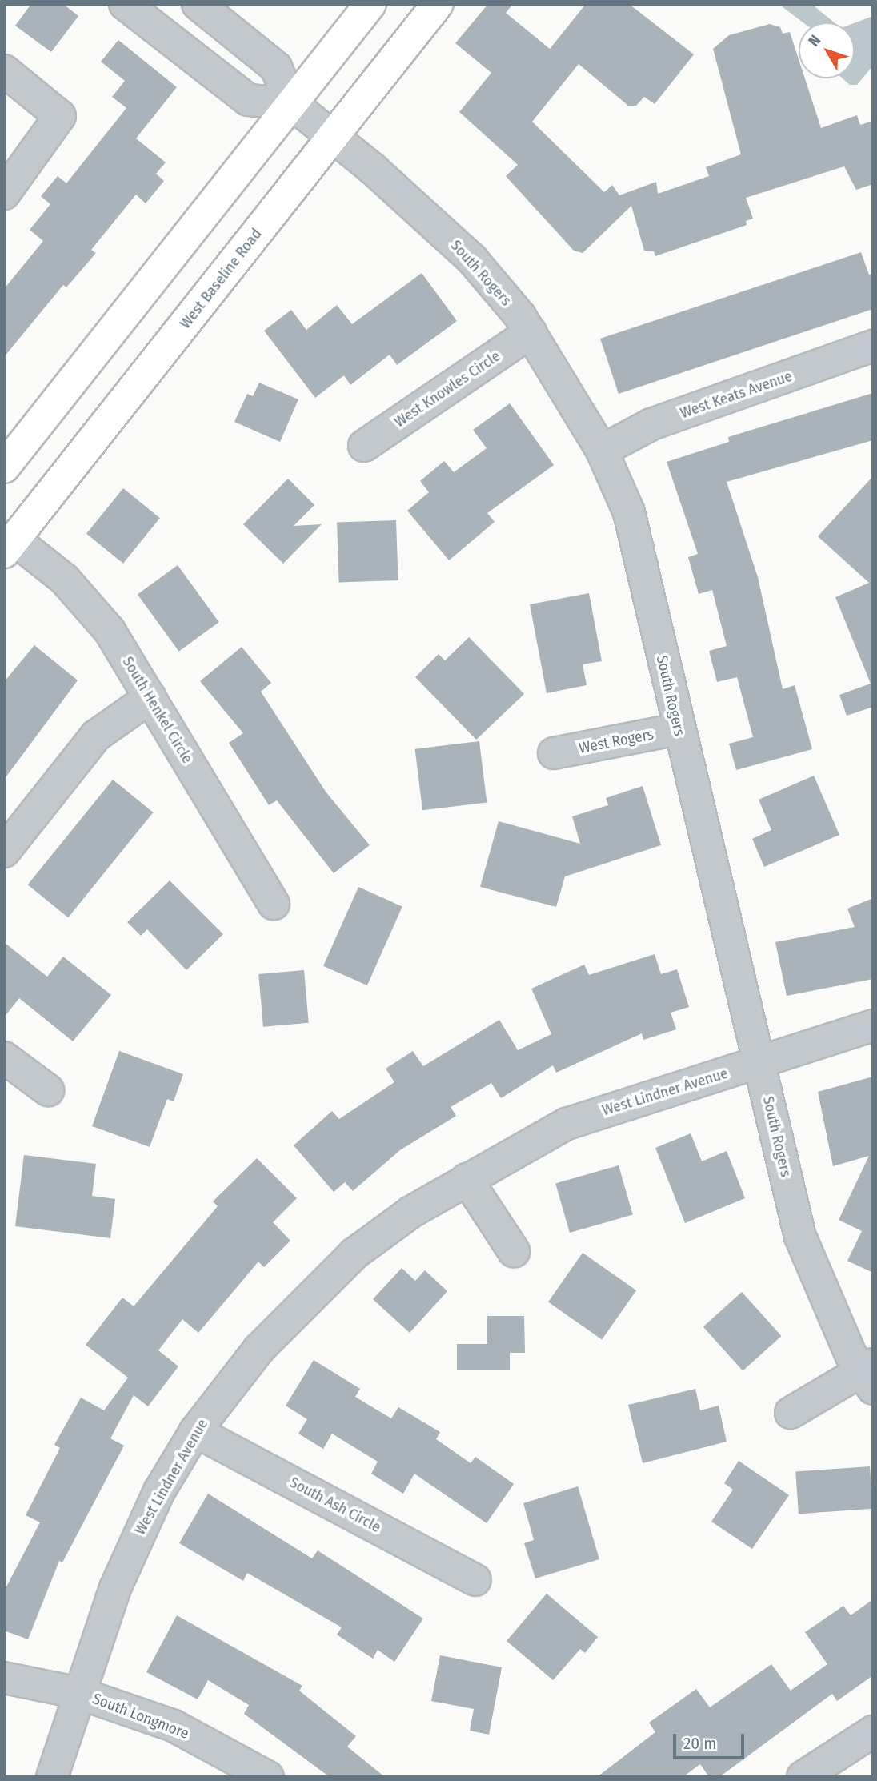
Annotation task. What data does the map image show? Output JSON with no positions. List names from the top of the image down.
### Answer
{
  "streets": {
    "main road": ["West Baseline Road"],
    "street": [
      "South Rogers",
      "West Knowles Circle",
      "West Keats Avenue",
      "South Henkel Circle",
      "West Rogers",
      "West Lindner Avenue",
      "South Ash Circle",
      "South Longmore"
    ]
  },
  "crossings": [
    ["South Rogers", "West Baseline Road"],
    ["South Rogers", "West Knowles Circle"],
    ["South Rogers", "West Keats Avenue"],
    ["South Rogers", "West Rogers"],
    ["South Rogers", "West Lindner Avenue"],
    ["West Baseline Road", "South Henkel Circle"],
    ["West Lindner Avenue", "South Ash Circle"],
    ["West Lindner Avenue", "South Longmore"]
  ],
  "scale_bar": "20 m",
  "north": "top left"
}
